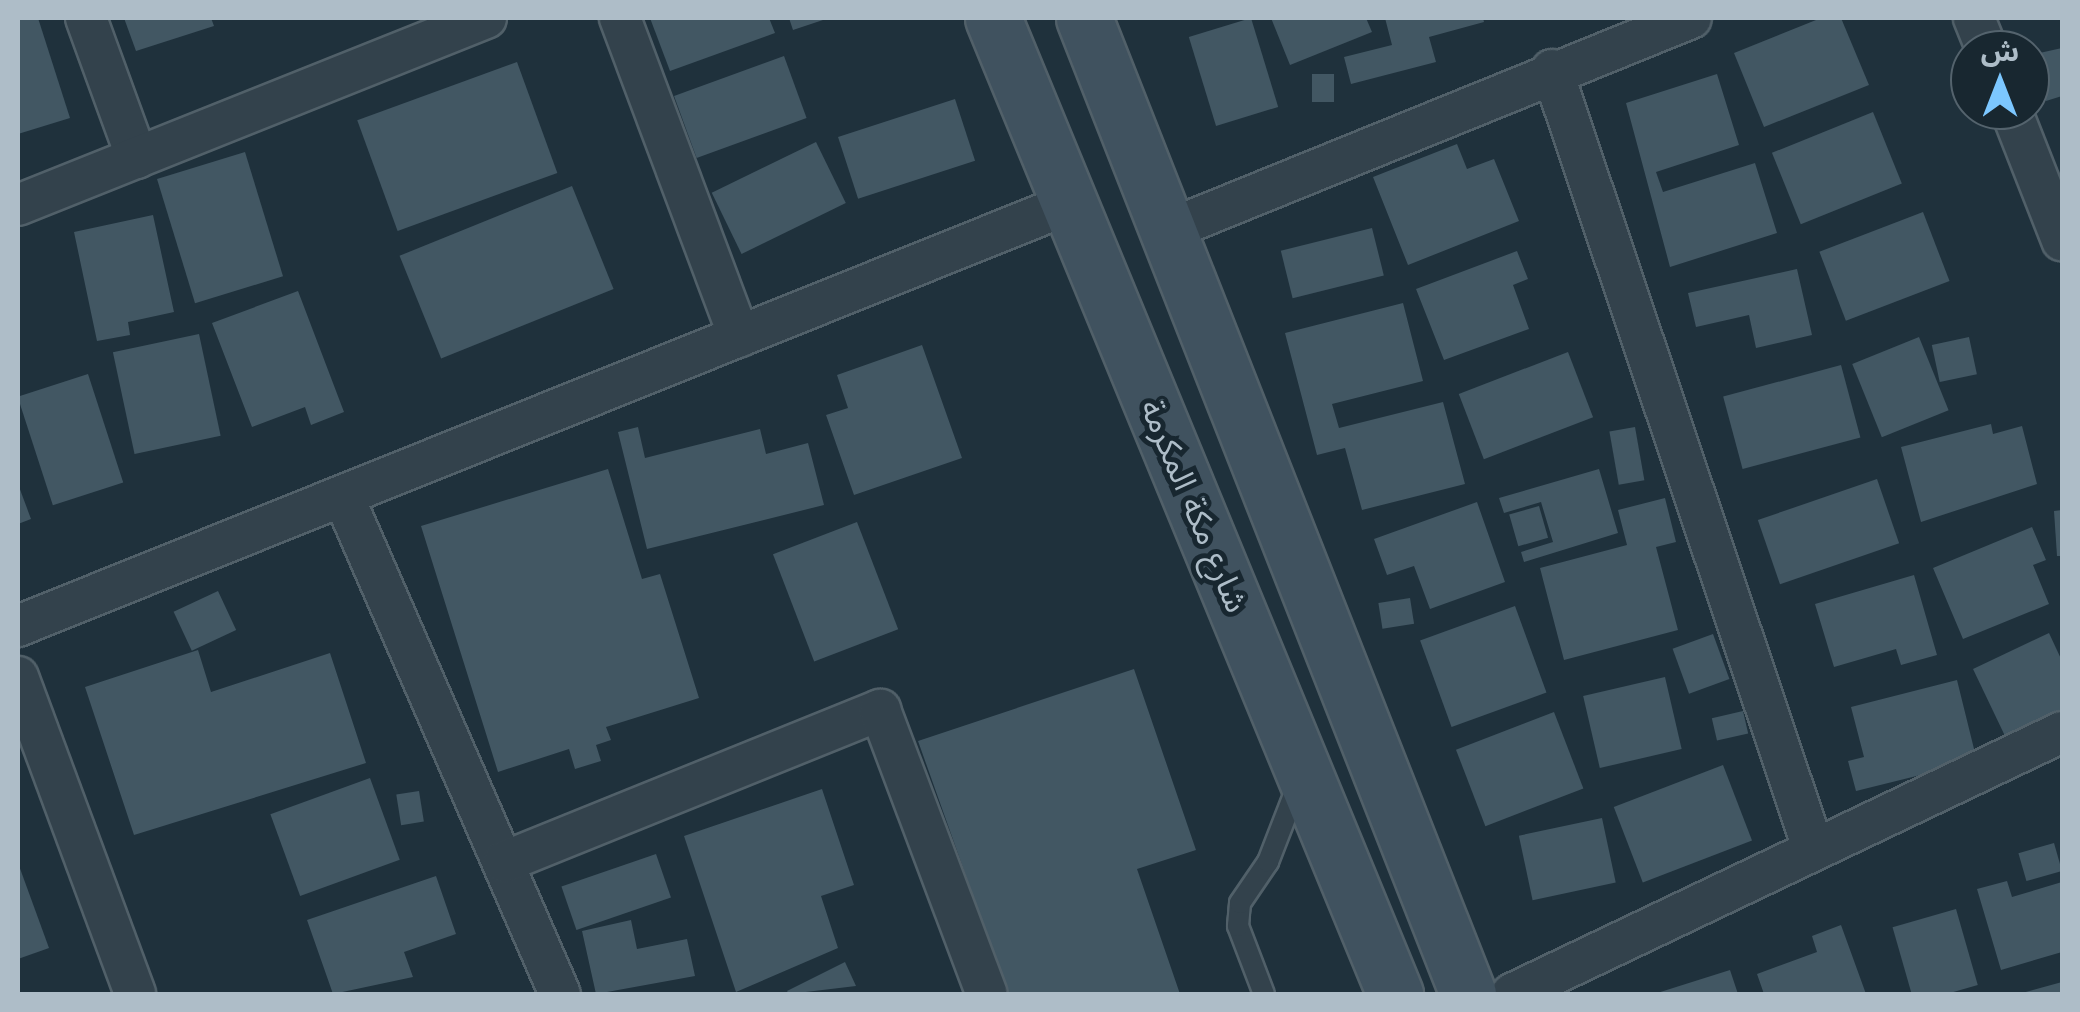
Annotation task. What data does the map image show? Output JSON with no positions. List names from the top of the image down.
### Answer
{
  "streets": {
    "main road": ["شارع مكة المكرمة"]
  },
  "north": "top"
}
